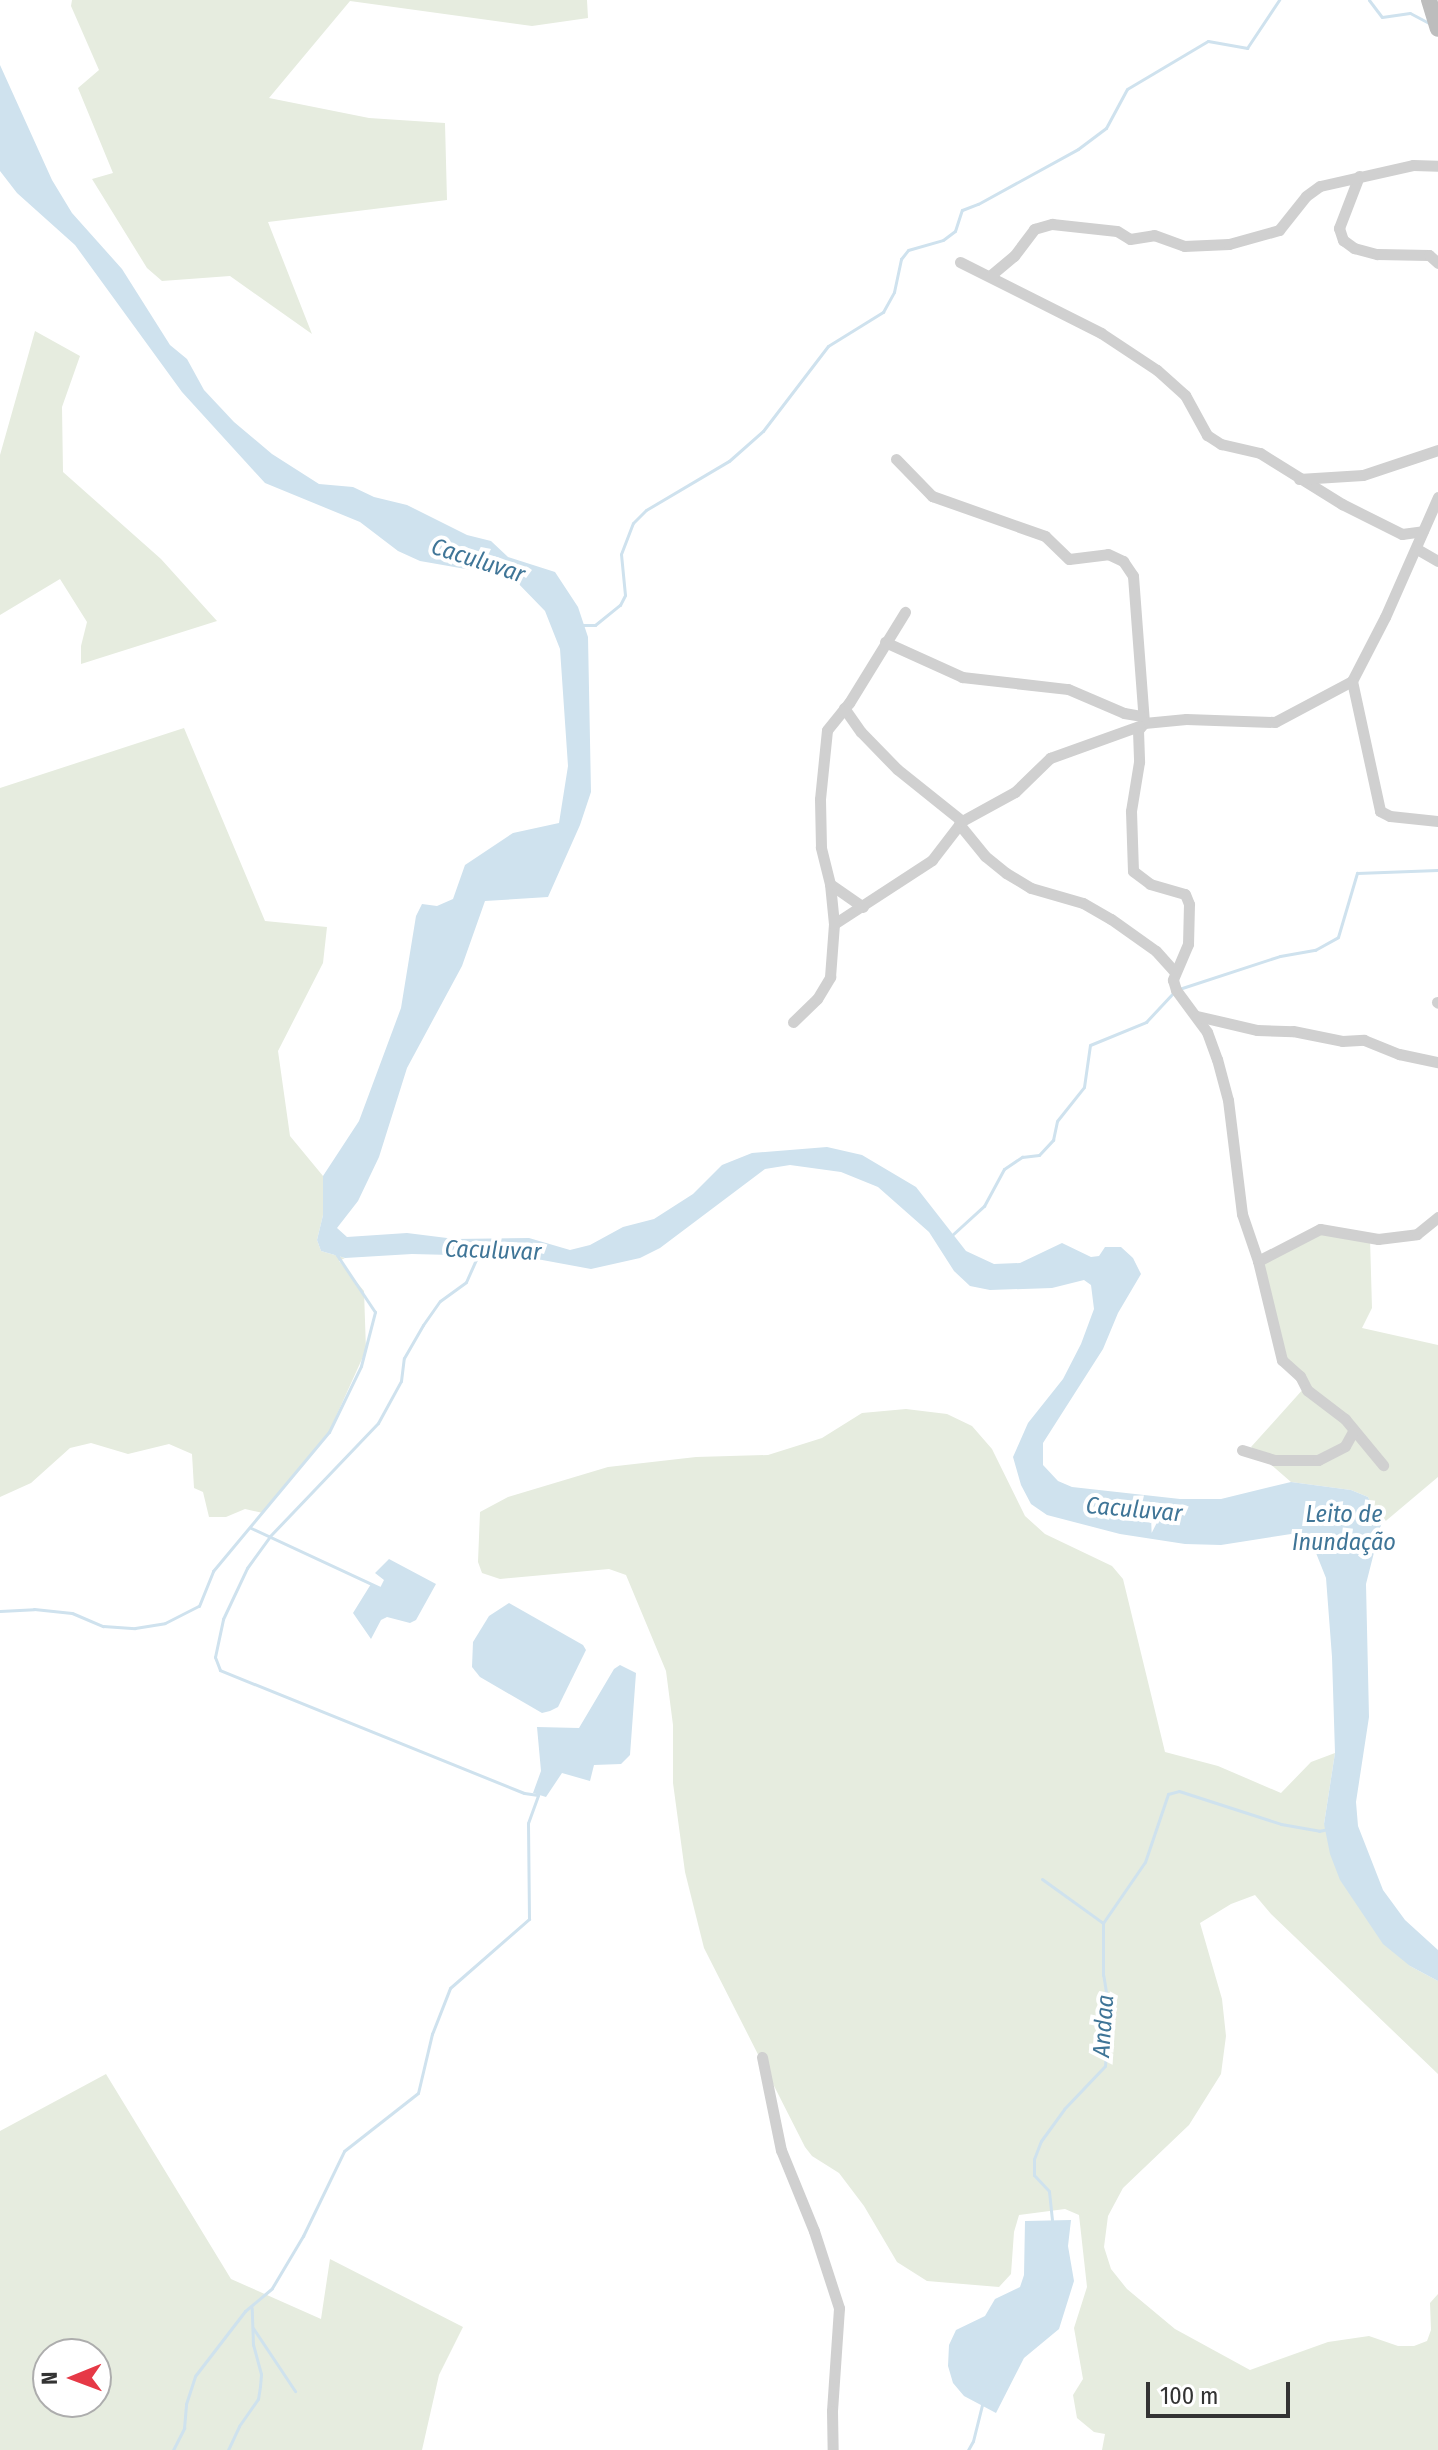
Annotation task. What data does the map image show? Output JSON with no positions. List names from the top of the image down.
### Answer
{
  "water": ["Caculuvar", "Leito de Inundação", "Andaa"],
  "scale_bar": "100 m",
  "north": "left"
}
